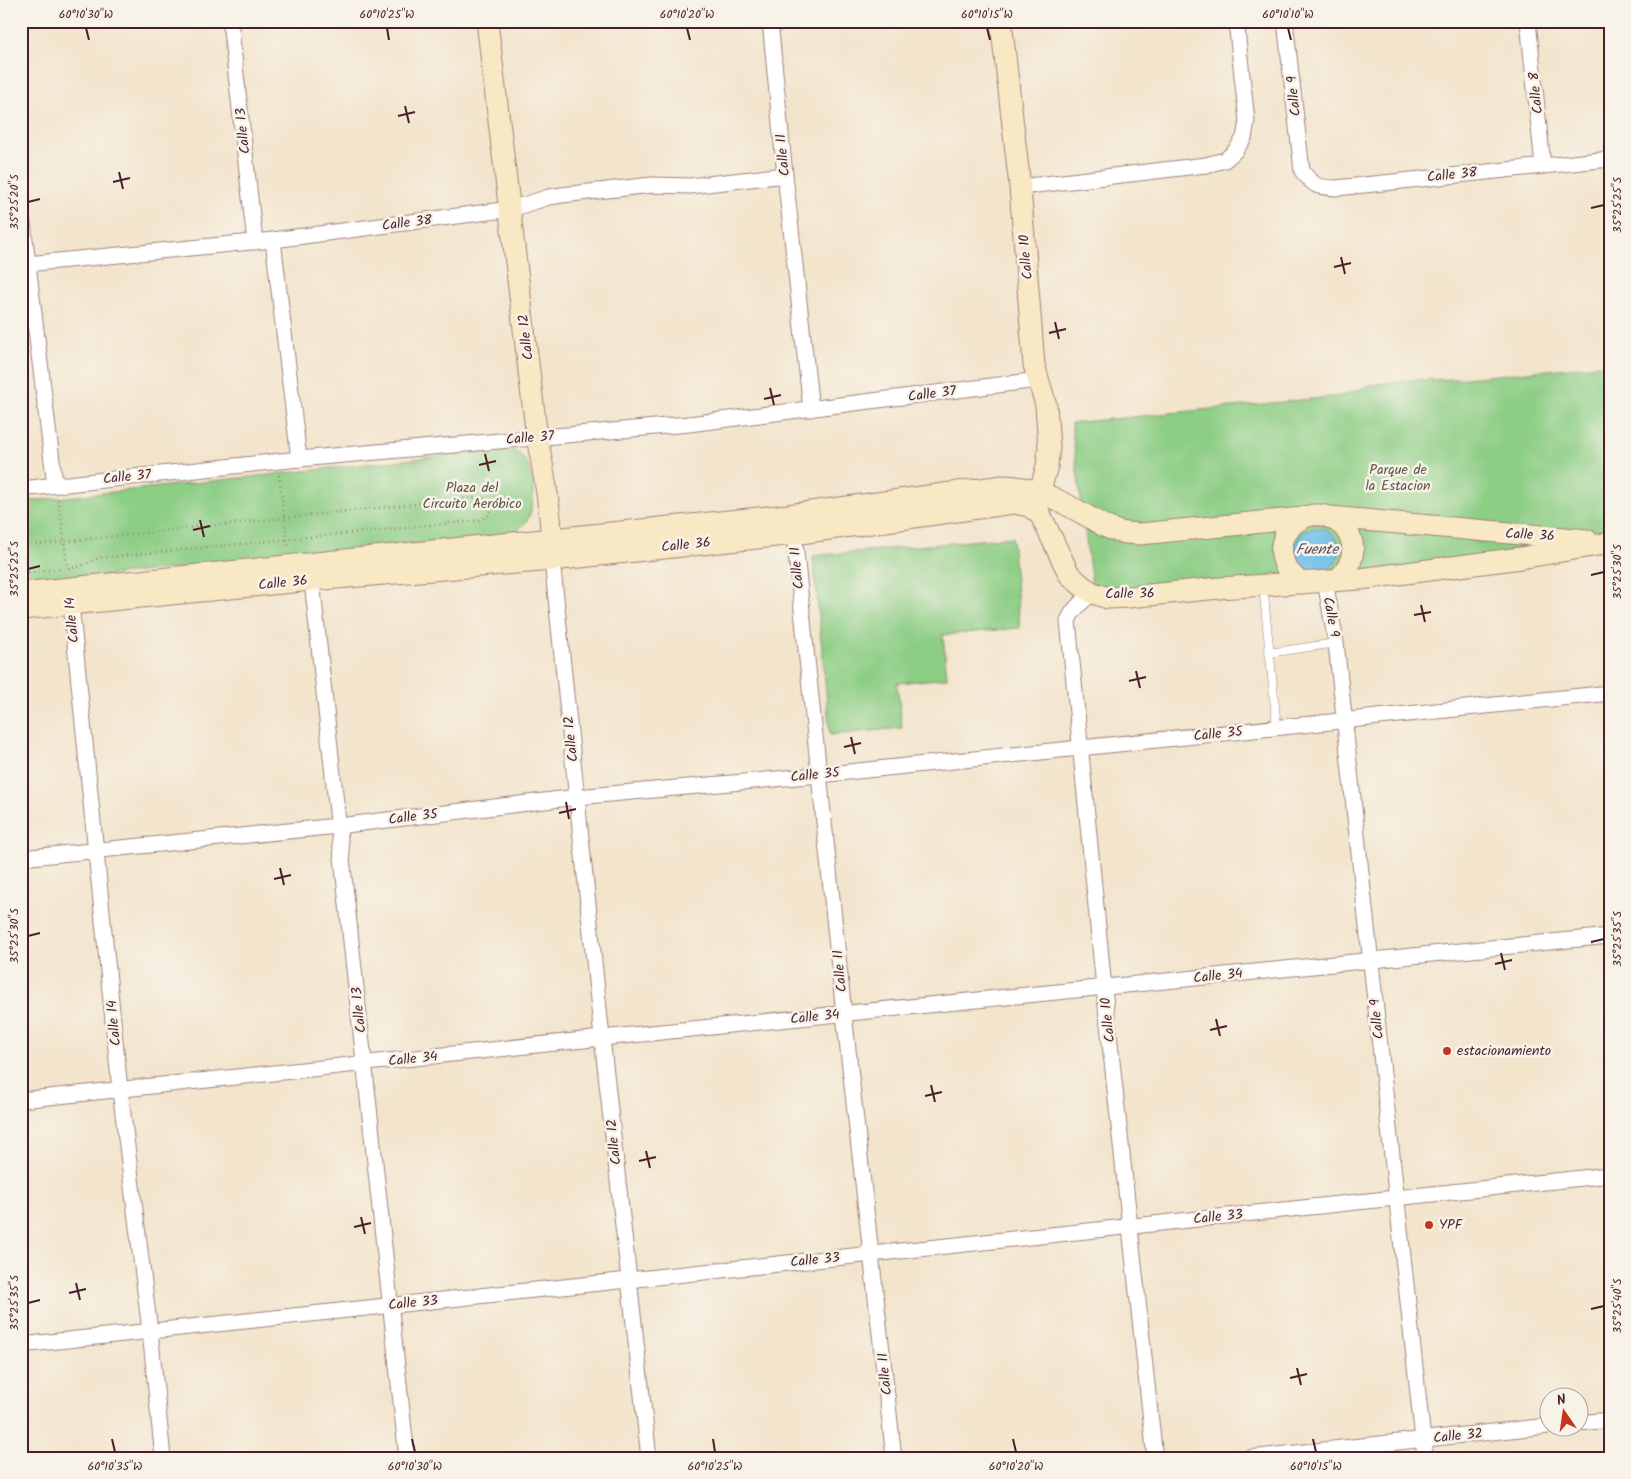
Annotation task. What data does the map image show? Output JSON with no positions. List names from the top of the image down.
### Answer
{
  "streets": {
    "street": [
      "Calle 8",
      "Calle 9",
      "Calle 13",
      "Calle 11",
      "Calle 38",
      "Calle 10",
      "Calle 12",
      "Calle 37",
      "Calle 36",
      "Calle 14",
      "Calle 35",
      "Calle 34",
      "Calle 33",
      "Calle 32"
    ]
  },
  "crossings": [
    ["Calle 8", "Calle 38"],
    ["Calle 9", "Calle 38"],
    ["Calle 9", "Calle 36"],
    ["Calle 9", "Calle 35"],
    ["Calle 9", "Calle 34"],
    ["Calle 9", "Calle 33"],
    ["Calle 9", "Calle 32"],
    ["Calle 13", "Calle 38"],
    ["Calle 13", "Calle 36"],
    ["Calle 13", "Calle 35"],
    ["Calle 13", "Calle 34"],
    ["Calle 13", "Calle 33"],
    ["Calle 11", "Calle 38"],
    ["Calle 11", "Calle 37"],
    ["Calle 11", "Calle 36"],
    ["Calle 11", "Calle 35"],
    ["Calle 11", "Calle 34"],
    ["Calle 11", "Calle 33"],
    ["Calle 38", "Calle 12"],
    ["Calle 10", "Calle 37"],
    ["Calle 10", "Calle 36"],
    ["Calle 10", "Calle 35"],
    ["Calle 10", "Calle 34"],
    ["Calle 10", "Calle 33"],
    ["Calle 12", "Calle 37"],
    ["Calle 12", "Calle 36"],
    ["Calle 12", "Calle 35"],
    ["Calle 12", "Calle 34"],
    ["Calle 12", "Calle 33"],
    ["Calle 36", "Calle 14"],
    ["Calle 14", "Calle 35"],
    ["Calle 14", "Calle 34"],
    ["Calle 14", "Calle 33"]
  ],
  "water": ["Fuente"],
  "parks": ["Parque de la Estacion", "Plaza del Circuito Aeróbico"],
  "places": ["estacionamiento", "YPF"],
  "north": "top",
  "coordinates": [
    "60°10'30\"W",
    "60°10'25\"W",
    "60°10'20\"W",
    "60°10'15\"W",
    "60°10'10\"W",
    "35°25'20\"S",
    "35°25'25\"S",
    "35°25'30\"S",
    "35°25'35\"S",
    "35°25'40\"S",
    "60°10'35\"W"
  ]
}
